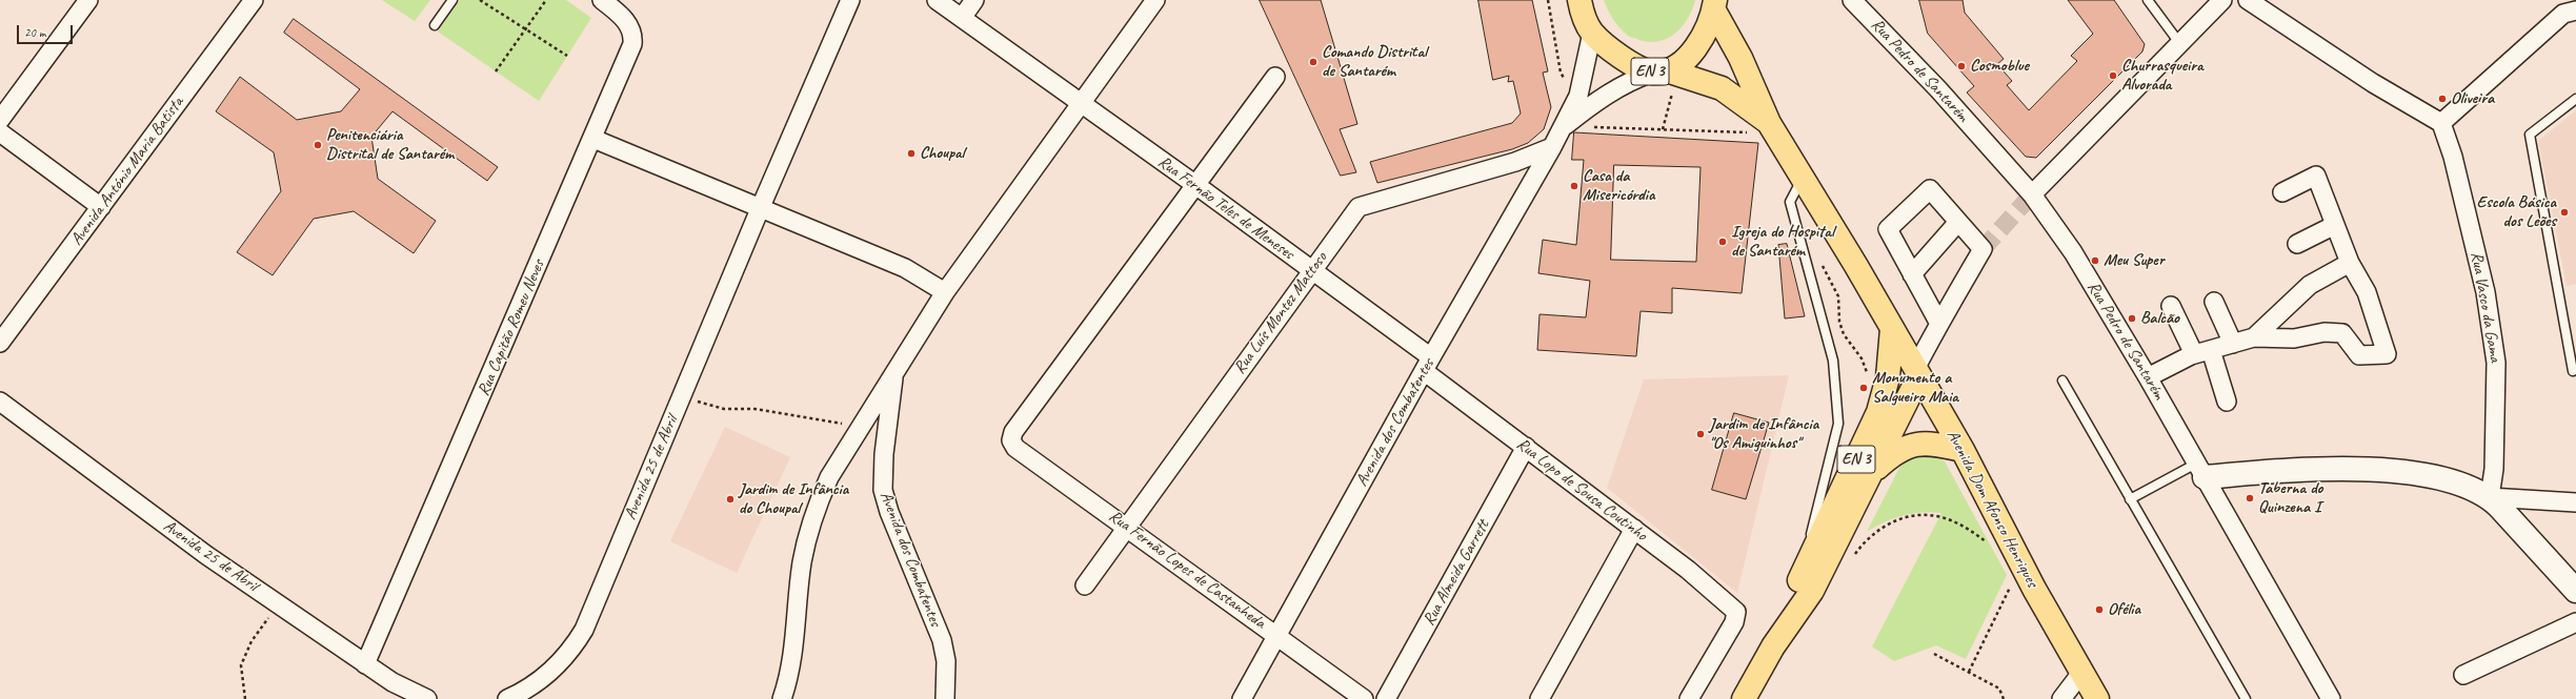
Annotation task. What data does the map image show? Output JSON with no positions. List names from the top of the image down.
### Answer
{
  "streets": {
    "main road": ["EN 3", "Avenida Dom Afonso Henriques"],
    "street": [
      "Rua Pedro de Santarém",
      "Avenida António Maria Batista",
      "Rua Fernão Teles de Meneses",
      "Rua Vasco da Gama",
      "Rua Luís Montez Mattoso",
      "Rua Capitão Romeu Neves",
      "Avenida dos Combatentes",
      "Avenida 25 de Abril",
      "Rua Lopo de Sousa Coutinho",
      "Rua Fernão Lopes de Castanheda",
      "Rua Almeida Garrett"
    ]
  },
  "crossings": [
    ["EN 3", "Avenida dos Combatentes"],
    ["EN 3", "Avenida Dom Afonso Henriques"],
    ["Rua Fernão Teles de Meneses", "Rua Luís Montez Mattoso"],
    ["Rua Fernão Teles de Meneses", "Avenida dos Combatentes"],
    ["Rua Fernão Teles de Meneses", "Rua Lopo de Sousa Coutinho"],
    ["Rua Fernão Teles de Meneses", "Rua Fernão Lopes de Castanheda"],
    ["Rua Luís Montez Mattoso", "Avenida dos Combatentes"],
    ["Rua Luís Montez Mattoso", "Rua Fernão Lopes de Castanheda"],
    ["Rua Capitão Romeu Neves", "Avenida 25 de Abril"],
    ["Avenida dos Combatentes", "Rua Lopo de Sousa Coutinho"],
    ["Avenida dos Combatentes", "Rua Fernão Lopes de Castanheda"],
    ["Rua Lopo de Sousa Coutinho", "Rua Almeida Garrett"]
  ],
  "places": [
    "Comando Distrital de Santarém",
    "Cosmoblue",
    "Churrasqueira Alvorada",
    "Oliveira",
    "Penitenciária Distrital de Santarém",
    "Choupal",
    "Casa da Misericórdia",
    "Escola Básica dos Leões",
    "Igreja do Hospital de Santarém",
    "Meu Super",
    "Balcão",
    "Monumento a Salgueiro Maia",
    "Jardim de Infância \"Os Amiguinhos\"",
    "Taberna do Quinzena I",
    "Jardim de Infância do Choupal",
    "Ofélia"
  ],
  "scale_bar": "20 m"
}
